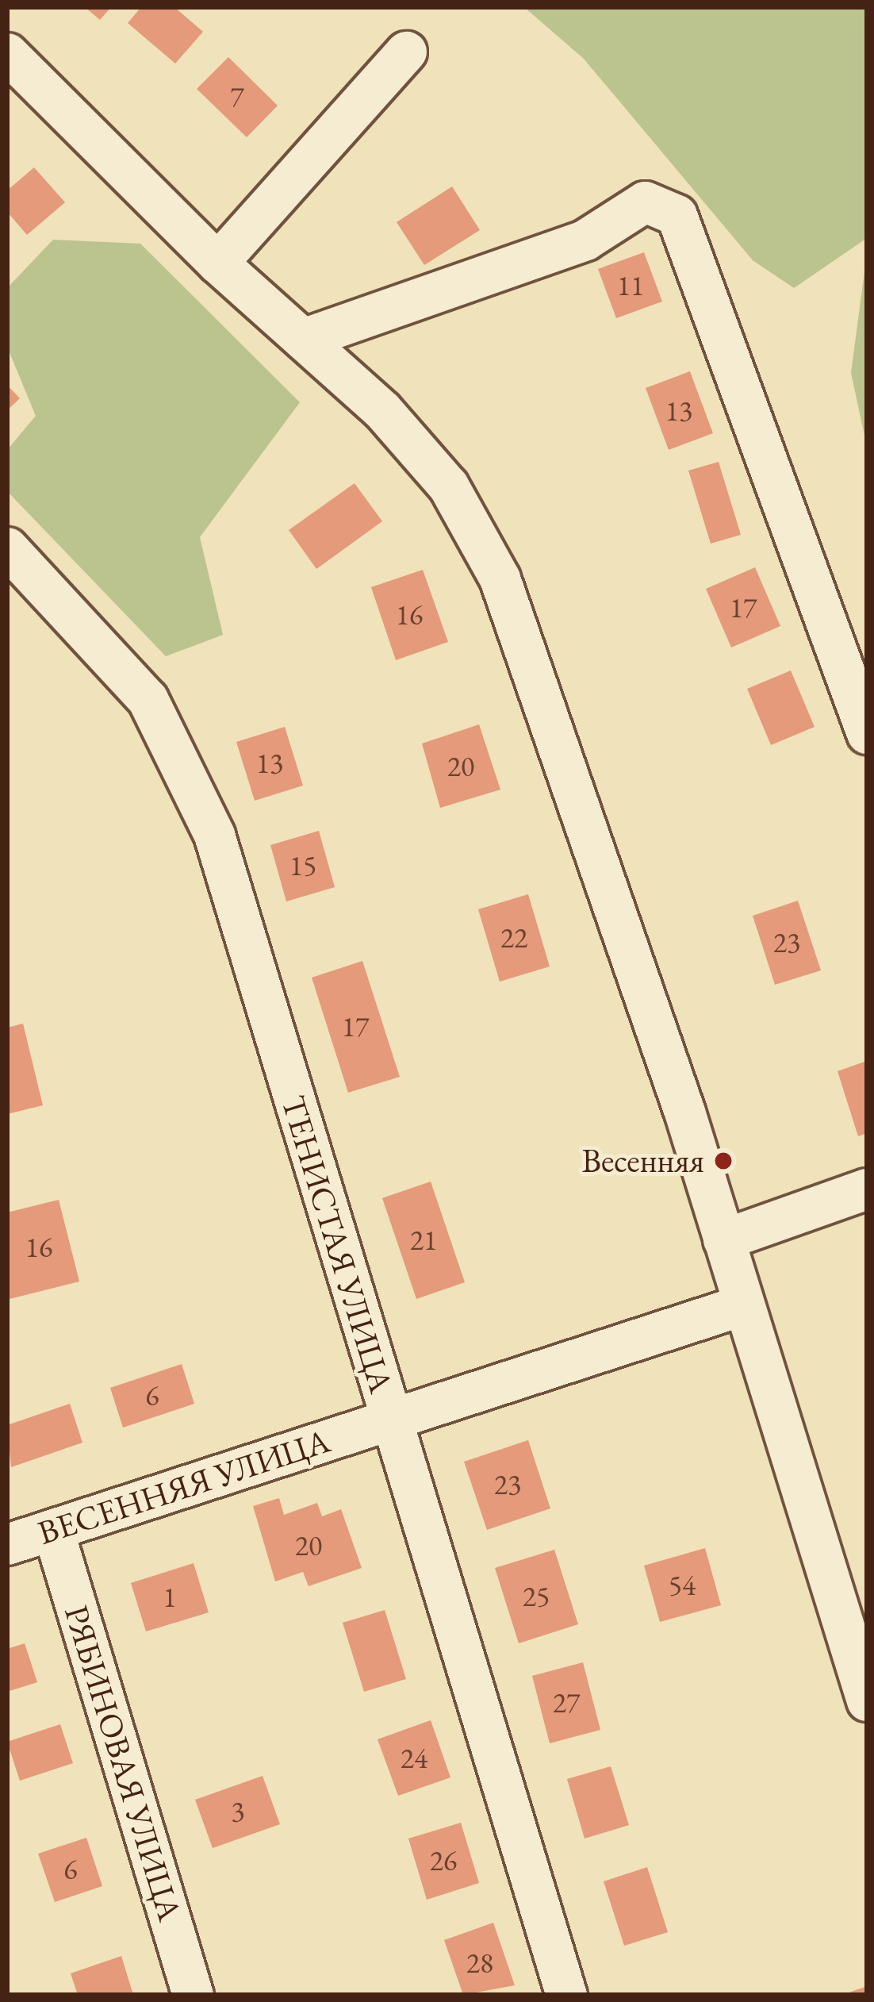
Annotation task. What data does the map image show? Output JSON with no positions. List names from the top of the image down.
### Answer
{
  "streets": {
    "street": ["ТЕНИСТАЯ УЛИЦА", "ВЕСЕННЯЯ УЛИЦА", "РЯБИНОВАЯ УЛИЦА"]
  },
  "crossings": [
    ["ТЕНИСТАЯ УЛИЦА", "ВЕСЕННЯЯ УЛИЦА"],
    ["ВЕСЕННЯЯ УЛИЦА", "РЯБИНОВАЯ УЛИЦА"]
  ],
  "places": ["Весенняя"],
  "house_numbers": [
    "7",
    "11",
    "13",
    "17",
    "16",
    "13",
    "20",
    "15",
    "22",
    "23",
    "17",
    "21",
    "16",
    "6",
    "23",
    "20",
    "54",
    "25",
    "1",
    "27",
    "24",
    "3",
    "26",
    "6",
    "28"
  ]
}
